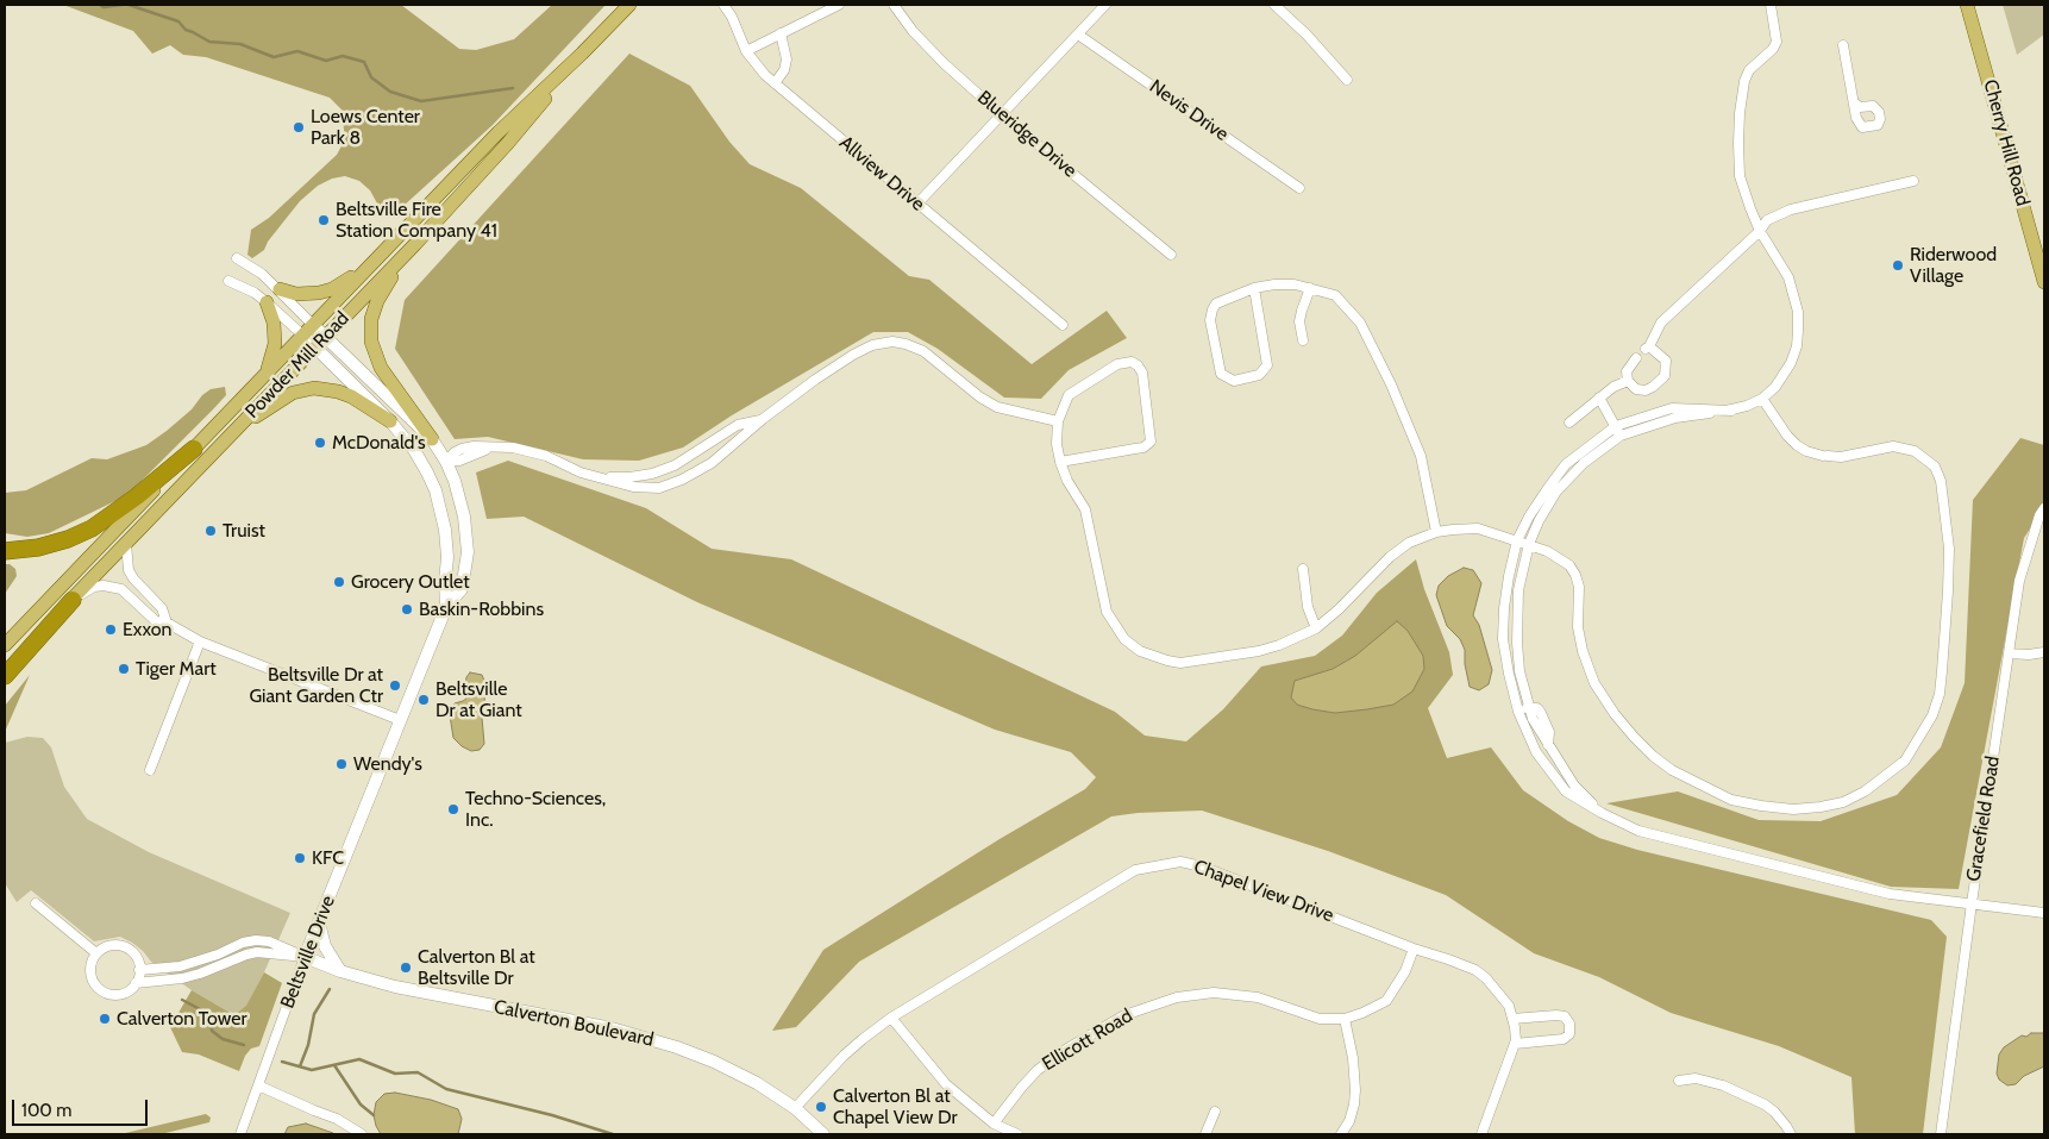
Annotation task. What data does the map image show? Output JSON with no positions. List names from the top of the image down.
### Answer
{
  "streets": {
    "main road": ["Cherry Hill Road", "Powder Mill Road"],
    "street": [
      "Nevis Drive",
      "Blueridge Drive",
      "Allview Drive",
      "Gracefield Road",
      "Chapel View Drive",
      "Beltsville Drive",
      "Calverton Boulevard",
      "Ellicott Road"
    ]
  },
  "crossings": [
    ["Powder Mill Road", "Beltsville Drive"],
    ["Chapel View Drive", "Calverton Boulevard"],
    ["Chapel View Drive", "Ellicott Road"],
    ["Beltsville Drive", "Calverton Boulevard"]
  ],
  "places": [
    "Loews Center Park 8",
    "Beltsville Fire Station Company 41",
    "Riderwood Village",
    "McDonald's",
    "Truist",
    "Grocery Outlet",
    "Baskin-Robbins",
    "Exxon",
    "Tiger Mart",
    "Beltsville Dr at Giant Garden Ctr",
    "Beltsville Dr at Giant",
    "Wendy's",
    "Techno-Sciences, Inc.",
    "KFC",
    "Calverton Bl at Beltsville Dr",
    "Calverton Tower",
    "Calverton Bl at Chapel View Dr"
  ],
  "scale_bar": "100 m"
}
